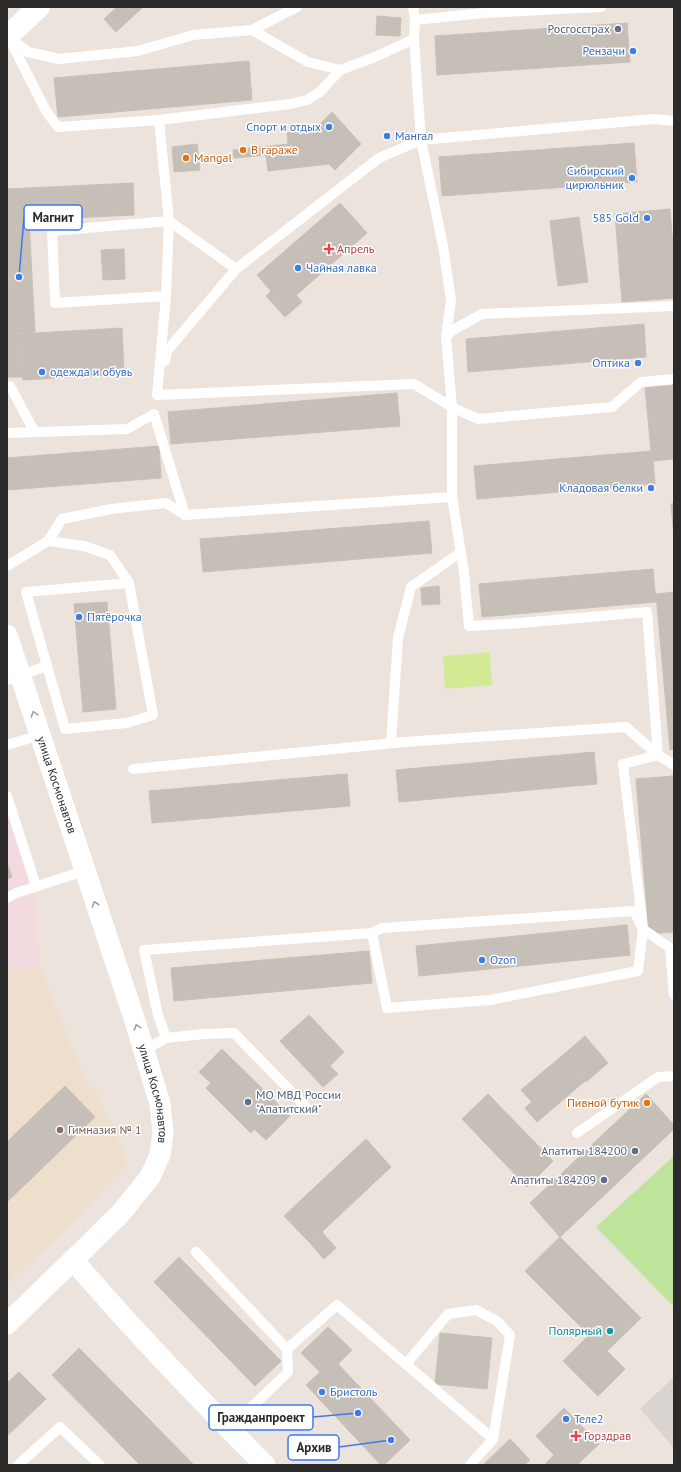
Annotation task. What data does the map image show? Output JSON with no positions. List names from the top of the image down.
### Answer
{
  "streets": {
    "street": ["улица Космонавтов"]
  },
  "places": {
    "other": [
      "Росгосстрах",
      "Рензачи",
      "Спорт и отдых",
      "Мангал",
      "В гараже",
      "Mangal",
      "Сибирский цирюльник",
      "585 Gold",
      "Чайная лавка",
      "Магнит",
      "Оптика",
      "одежда и обувь",
      "Кладовая белки",
      "Пятёрочка",
      "Ozon",
      "МО МВД России \"Апатитский\"",
      "Пивной бутик",
      "Гимназия № 1",
      "Апатиты 184200",
      "Апатиты 184209",
      "Полярный",
      "Бристоль",
      "Гражданпроект",
      "Теле2",
      "Архив"
    ],
    "health": ["Апрель", "Горздрав"]
  }
}
